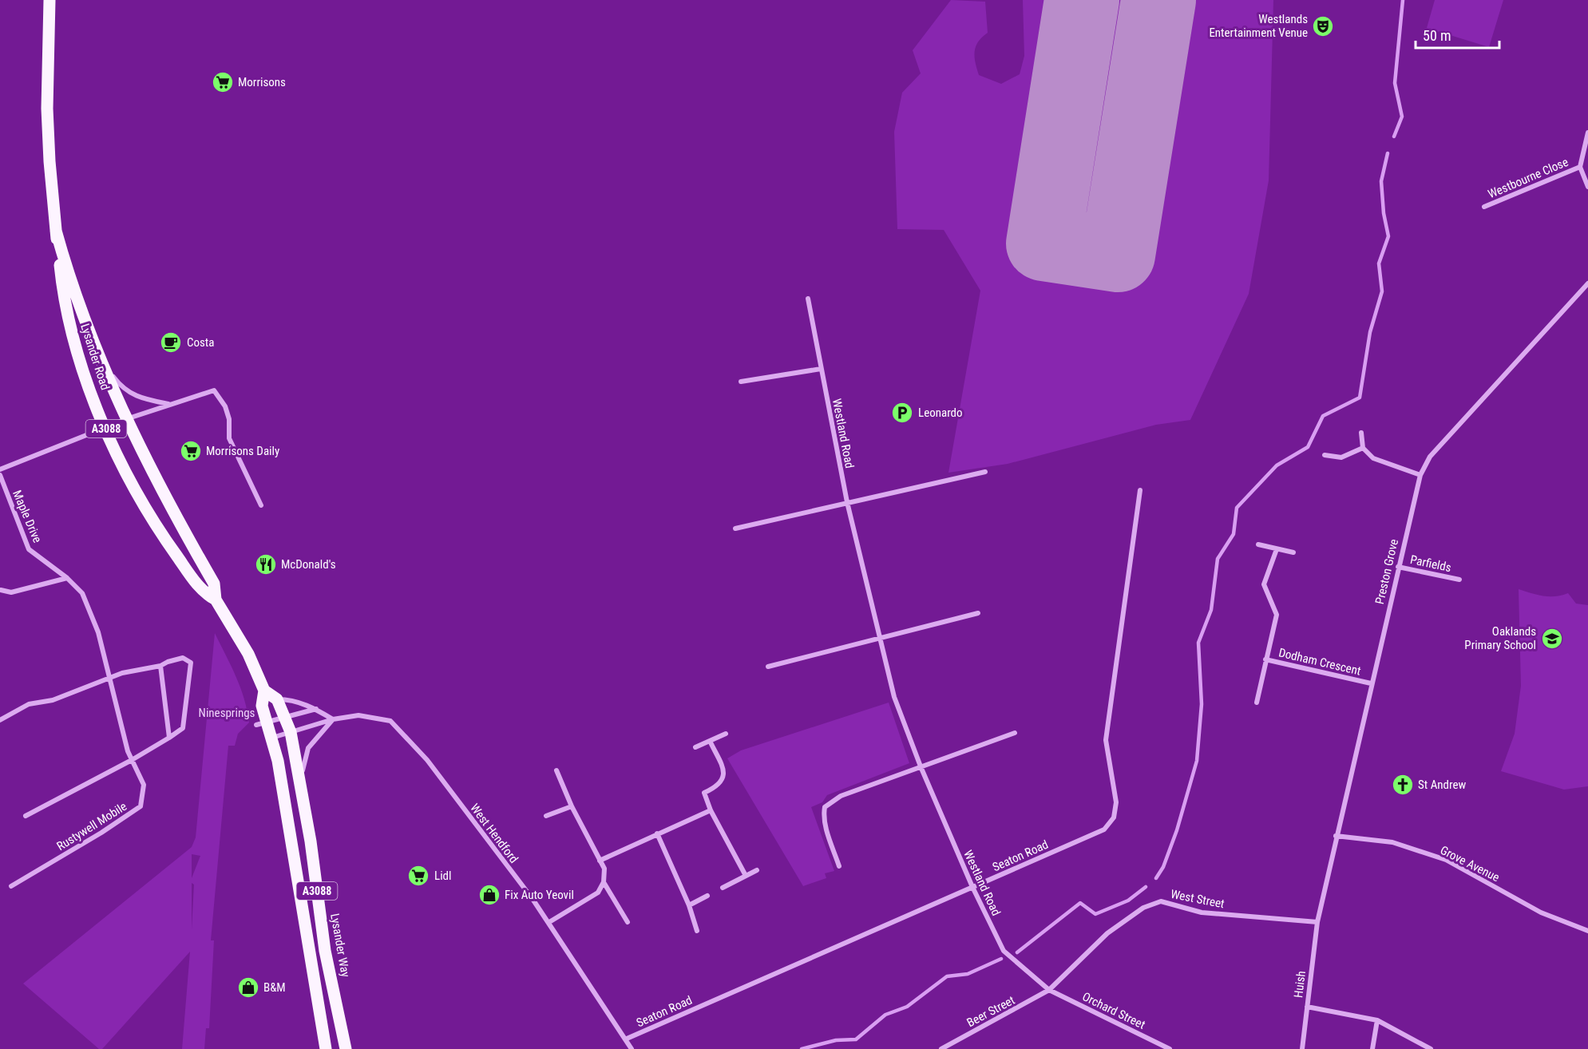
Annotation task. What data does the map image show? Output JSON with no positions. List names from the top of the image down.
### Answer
{
  "streets": {
    "main road": ["Lysander Road", "A3088", "Lysander Way"],
    "street": [
      "Westbourne Close",
      "Westland Road",
      "Maple Drive",
      "Parfields",
      "Preston Grove",
      "Dodham Crescent",
      "Rustywell Mobile",
      "West Hendford",
      "Seaton Road",
      "Grove Avenue",
      "West Street",
      "Huish",
      "Orchard Street",
      "Beer Street"
    ]
  },
  "crossings": [
    ["Lysander Road", "A3088"],
    ["Lysander Road", "West Hendford"],
    ["A3088", "West Hendford"],
    ["A3088", "Lysander Way"],
    ["Westland Road", "Seaton Road"],
    ["Westland Road", "West Street"],
    ["Westland Road", "Orchard Street"],
    ["Westland Road", "Beer Street"],
    ["Maple Drive", "Rustywell Mobile"],
    ["Parfields", "Preston Grove"],
    ["Preston Grove", "Dodham Crescent"],
    ["Preston Grove", "Grove Avenue"],
    ["Preston Grove", "West Street"],
    ["Preston Grove", "Huish"],
    ["West Hendford", "Seaton Road"],
    ["West Hendford", "Lysander Way"],
    ["West Street", "Huish"],
    ["West Street", "Orchard Street"],
    ["West Street", "Beer Street"],
    ["Orchard Street", "Beer Street"]
  ],
  "parks": ["Ninesprings"],
  "places": {
    "theatre": ["Westlands Entertainment Venue"],
    "supermarket": ["Morrisons", "Morrisons Daily", "Lidl"],
    "cafe": ["Costa"],
    "parking": ["Leonardo"],
    "restaurant": ["McDonald's"],
    "school or university": ["Oaklands Primary School"],
    "church": ["St Andrew"],
    "shop": ["Fix Auto Yeovil", "B&M"]
  },
  "scale_bar": "50 m"
}
